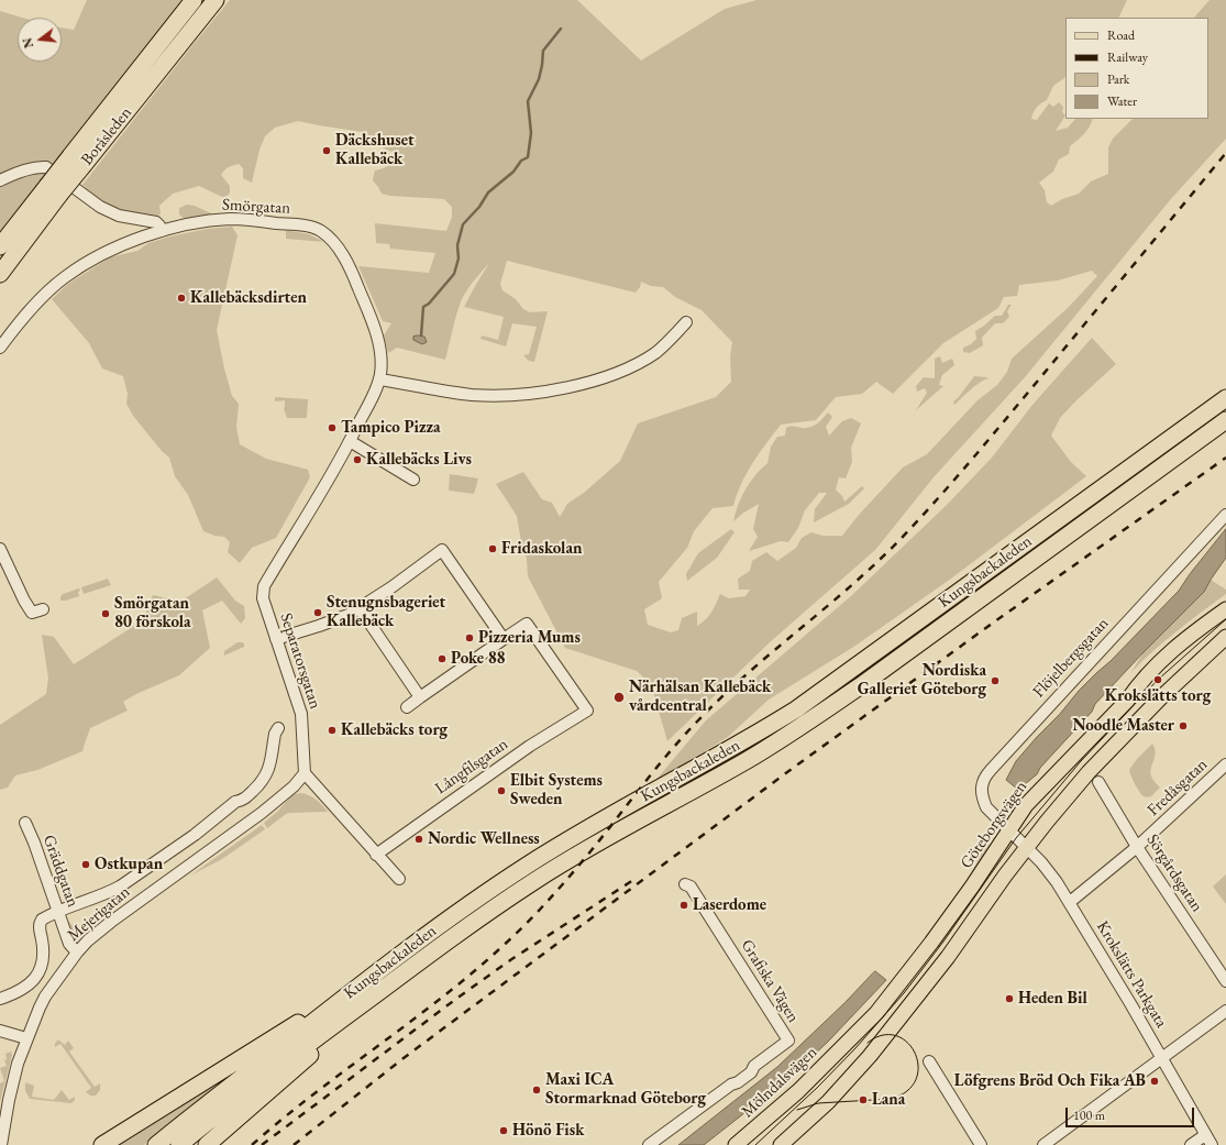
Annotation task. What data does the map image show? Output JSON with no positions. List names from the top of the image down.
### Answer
{
  "streets": {
    "highway": ["Boråsleden", "Kungsbackaleden"],
    "main road": ["Göteborgsvägen", "Mölndalsvägen"],
    "street": [
      "Smörgatan",
      "Flöjelbergsgatan",
      "Separatorsgatan",
      "Långfilsgatan",
      "Fredåsgatan",
      "Gräddgatan",
      "Sörgårdsgatan",
      "Mejerigatan",
      "Krokslätts Parkgata",
      "Grafiska Vägen"
    ]
  },
  "crossings": [
    ["Smörgatan", "Separatorsgatan"],
    ["Flöjelbergsgatan", "Göteborgsvägen"],
    ["Flöjelbergsgatan", "Krokslätts Parkgata"],
    ["Separatorsgatan", "Mejerigatan"],
    ["Fredåsgatan", "Sörgårdsgatan"],
    ["Fredåsgatan", "Krokslätts Parkgata"],
    ["Göteborgsvägen", "Krokslätts Parkgata"],
    ["Göteborgsvägen", "Mölndalsvägen"],
    ["Gräddgatan", "Mejerigatan"]
  ],
  "places": [
    "Däckshuset Kallebäck",
    "Kallebäcksdirten",
    "Tampico Pizza",
    "Kallebäcks Livs",
    "Fridaskolan",
    "Stenugnsbageriet Kallebäck",
    "Smörgatan 80 förskola",
    "Pizzeria Mums",
    "Poke 88",
    "Krokslätts torg",
    "Nordiska Galleriet Göteborg",
    "Närhälsan Kallebäck vårdcentral",
    "Noodle Master",
    "Kallebäcks torg",
    "Elbit Systems Sweden",
    "Nordic Wellness",
    "Ostkupan",
    "Laserdome",
    "Heden Bil",
    "Löfgrens Bröd Och Fika AB",
    "Maxi ICA Stormarknad Göteborg",
    "Lana",
    "Hönö Fisk"
  ],
  "legend": [
    "Road",
    "Railway",
    "Park",
    "Water"
  ],
  "scale_bar": "100 m",
  "north": "left"
}
